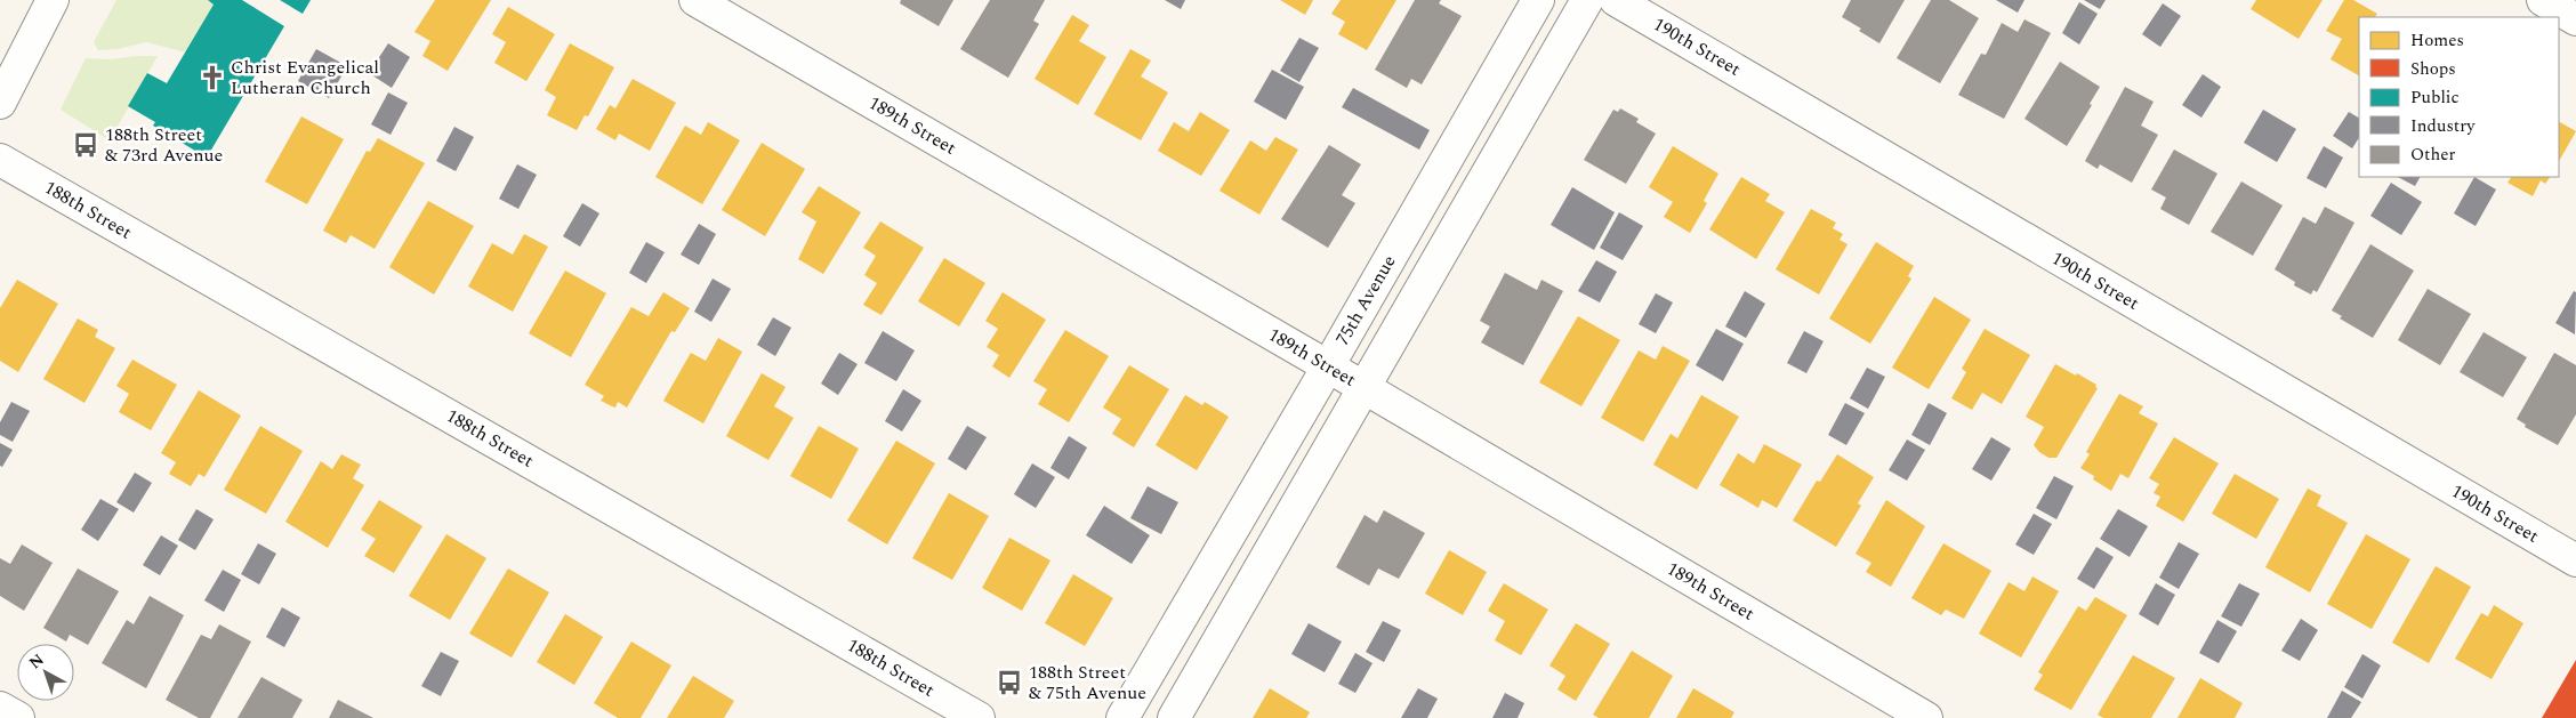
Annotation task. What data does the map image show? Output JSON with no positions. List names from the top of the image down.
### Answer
{
  "streets": {
    "street": [
      "190th Street",
      "189th Street",
      "188th Street",
      "75th Avenue"
    ]
  },
  "crossings": [
    ["189th Street", "75th Avenue"]
  ],
  "places": {
    "church": ["Christ Evangelical Lutheran Church"],
    "bus stop": ["188th Street & 73rd Avenue", "188th Street & 75th Avenue"]
  },
  "legend": [
    "Homes",
    "Shops",
    "Public",
    "Industry",
    "Other"
  ],
  "north": "top left"
}
